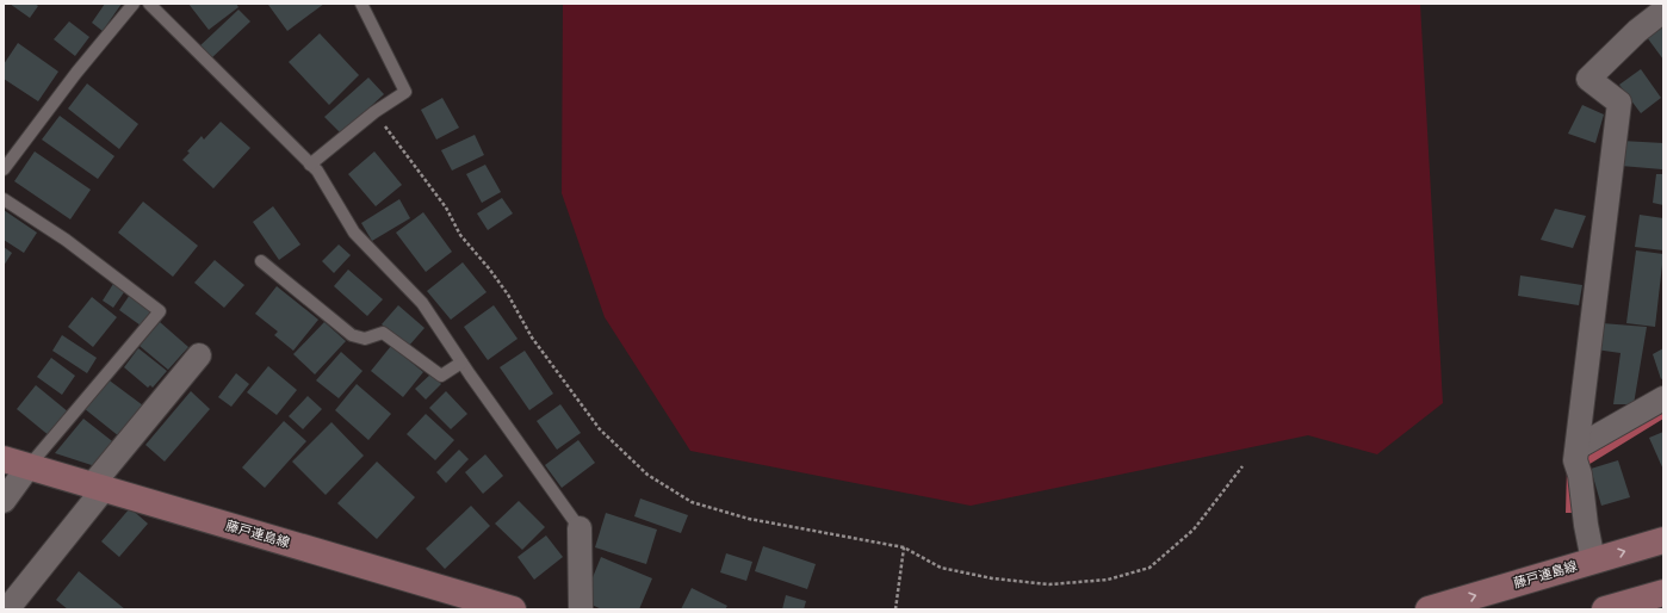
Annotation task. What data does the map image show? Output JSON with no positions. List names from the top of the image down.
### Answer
{
  "streets": {
    "main road": ["藤戸連島線"]
  }
}
